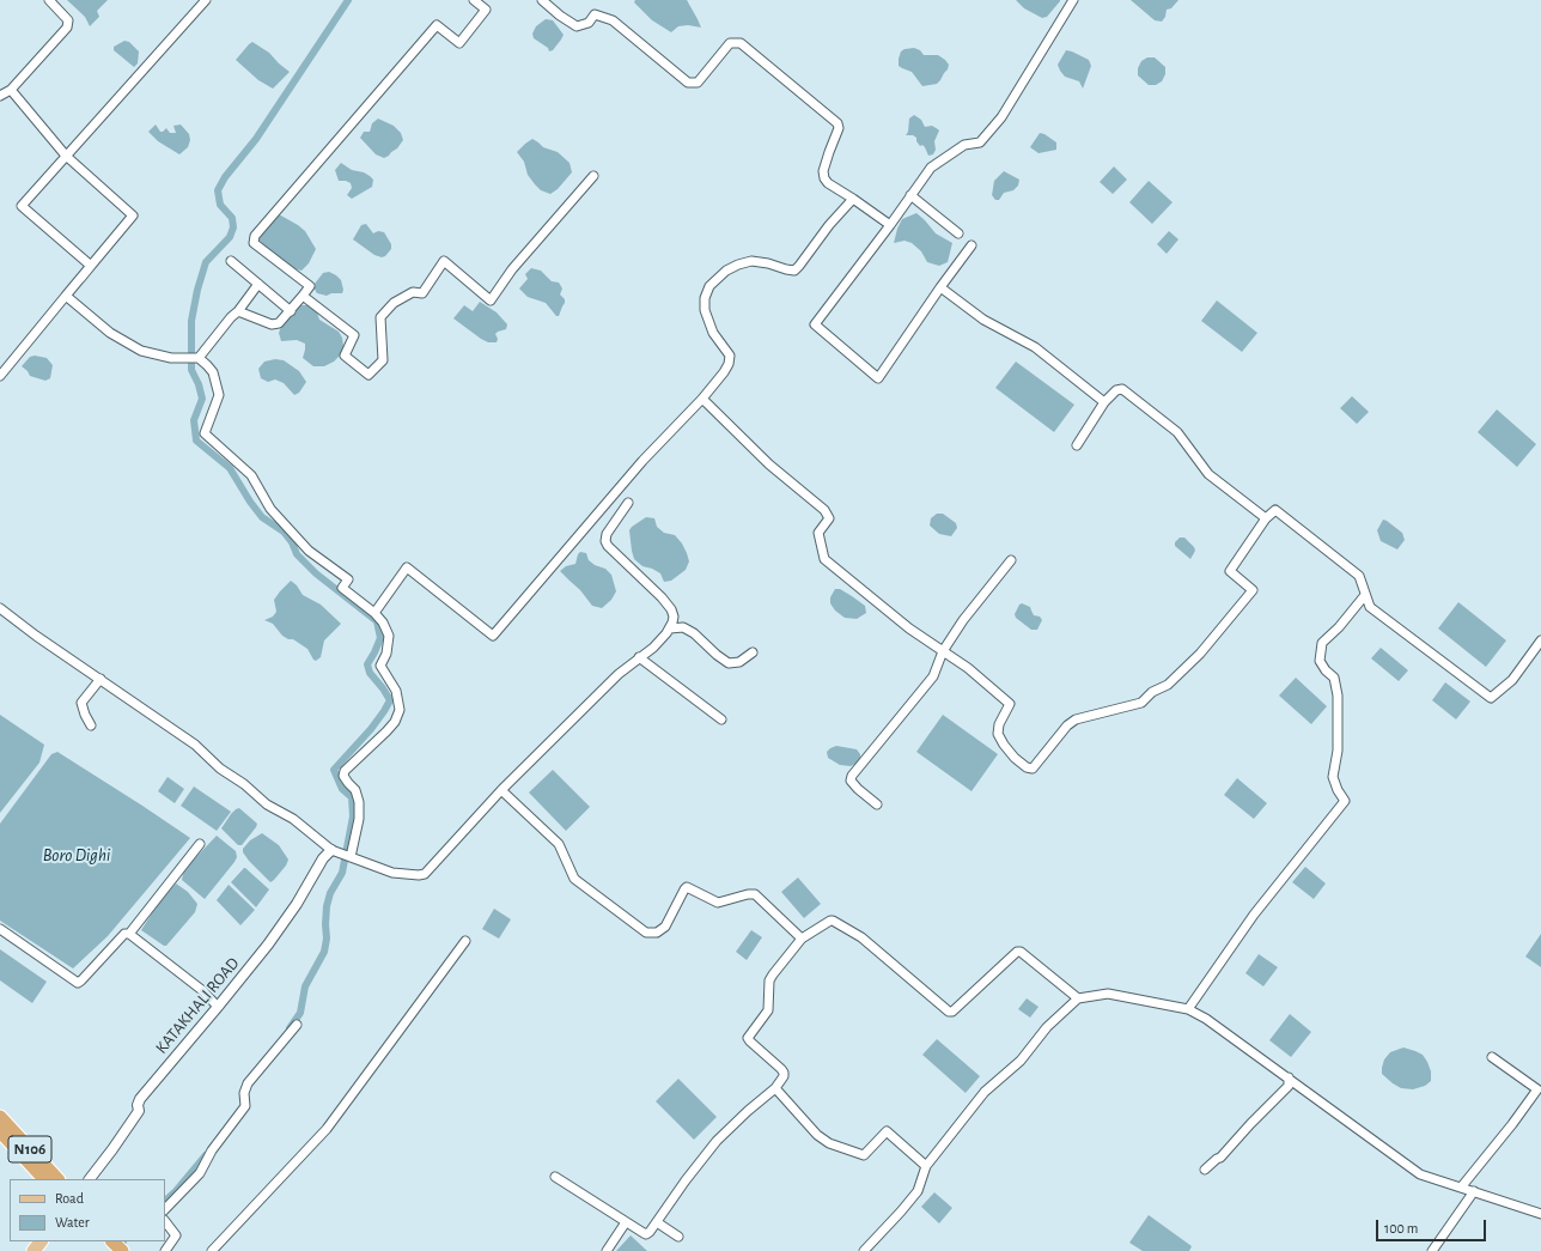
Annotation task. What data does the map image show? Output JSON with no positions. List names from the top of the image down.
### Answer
{
  "streets": {
    "highway": ["N106"],
    "street": ["KATAKHALI ROAD"]
  },
  "water": ["Boro Dighi"],
  "legend": ["Road", "Water"],
  "scale_bar": "100 m"
}
